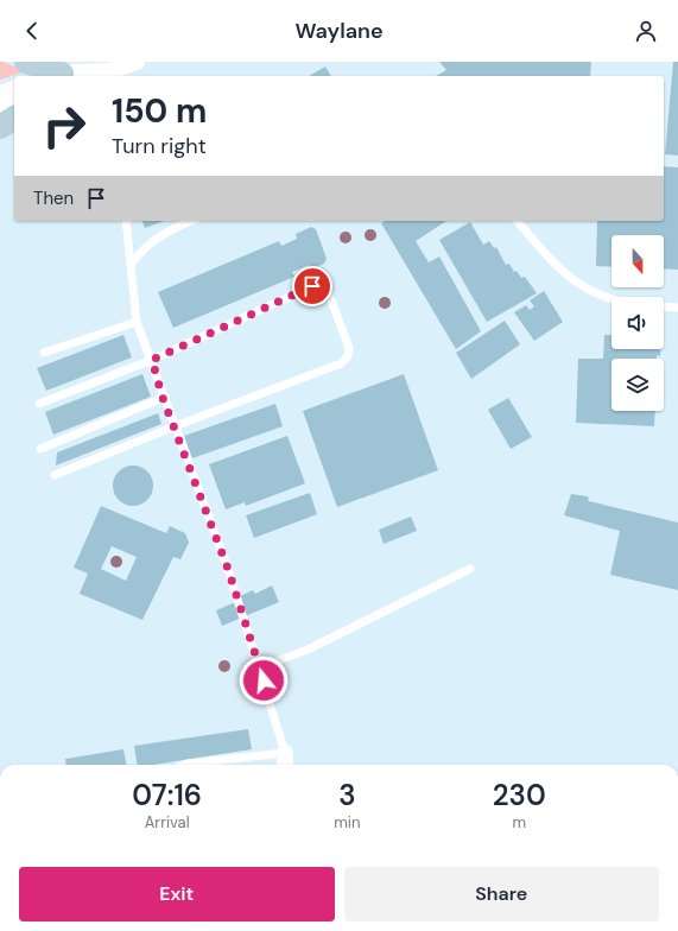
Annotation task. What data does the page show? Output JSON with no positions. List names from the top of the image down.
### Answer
{
  "north": "bottom",
  "page": {
    "header": "Waylane",
    "turn": ["150 m", "Turn right"],
    "then": "Then",
    "eta": [
      "07:16",
      "Arrival",
      "3",
      "min",
      "230",
      "m"
    ],
    "buttons": ["Exit", "Share"]
  }
}
